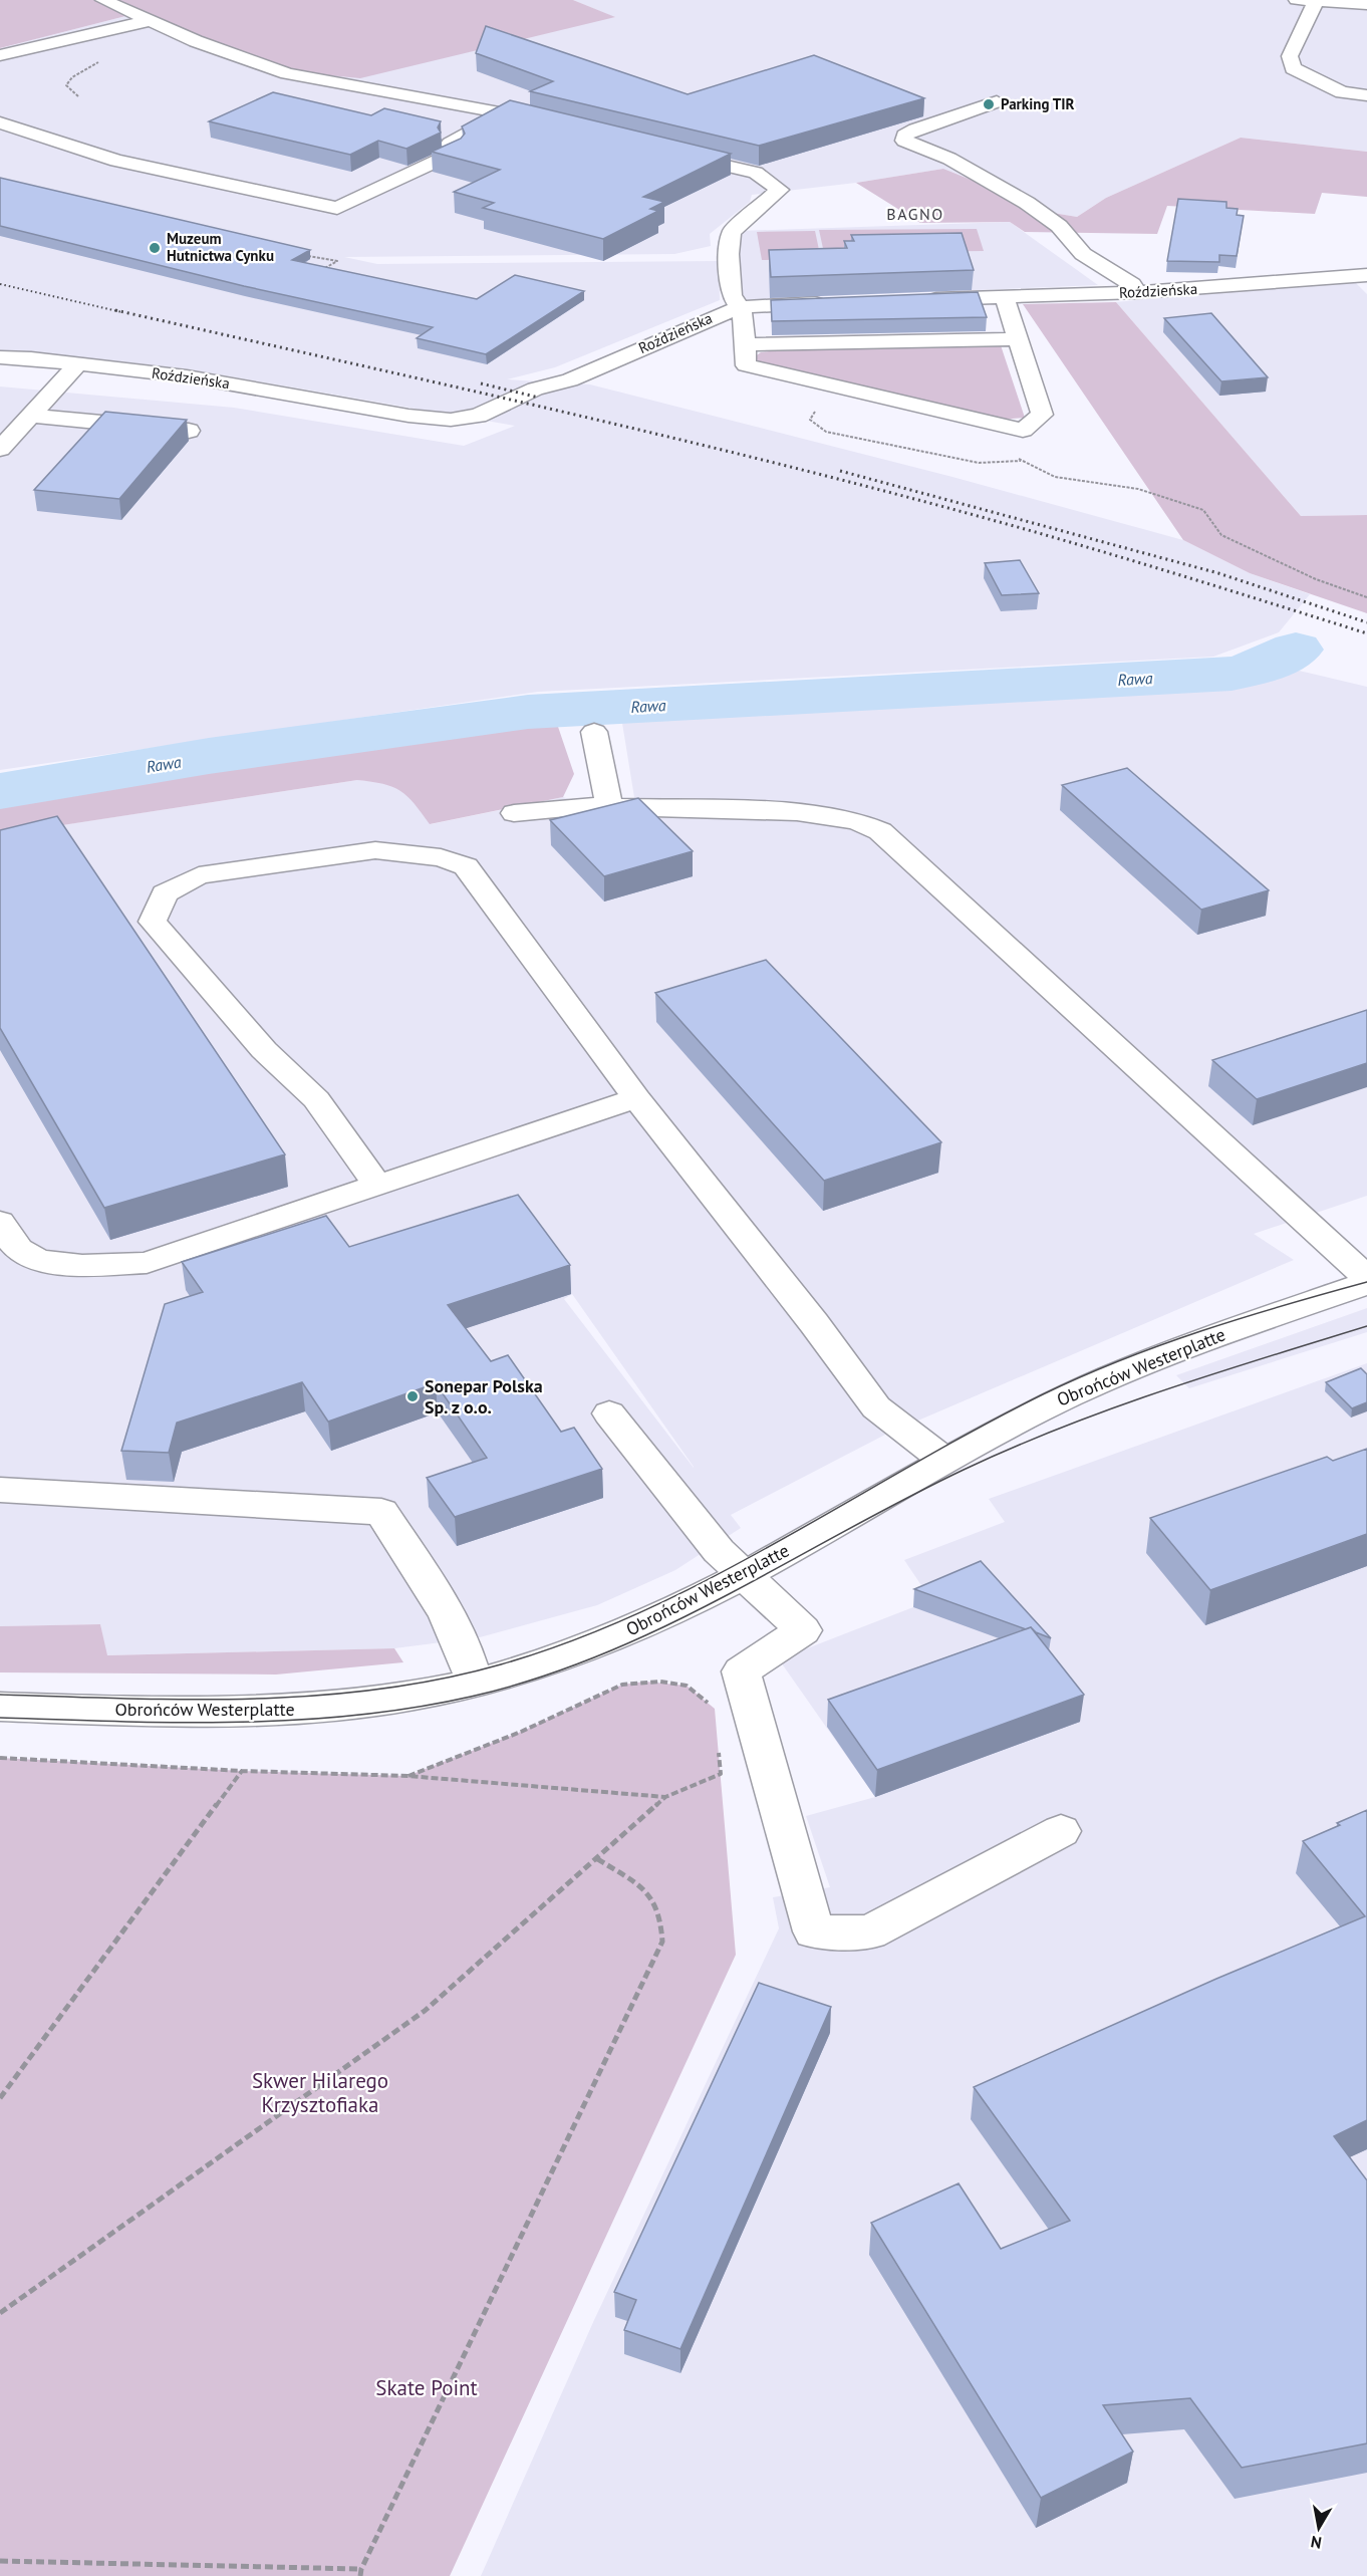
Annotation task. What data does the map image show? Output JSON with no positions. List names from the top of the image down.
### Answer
{
  "streets": {
    "street": ["Roździeńska", "Obrońców Westerplatte"]
  },
  "districts": ["BAGNO"],
  "water": ["Rawa"],
  "parks": ["Skwer Hilarego Krzysztofiaka", "Skate Point"],
  "places": ["Parking TIR", "Muzeum Hutnictwa Cynku", "Sonepar Polska Sp. z o.o."],
  "north": "bottom"
}
